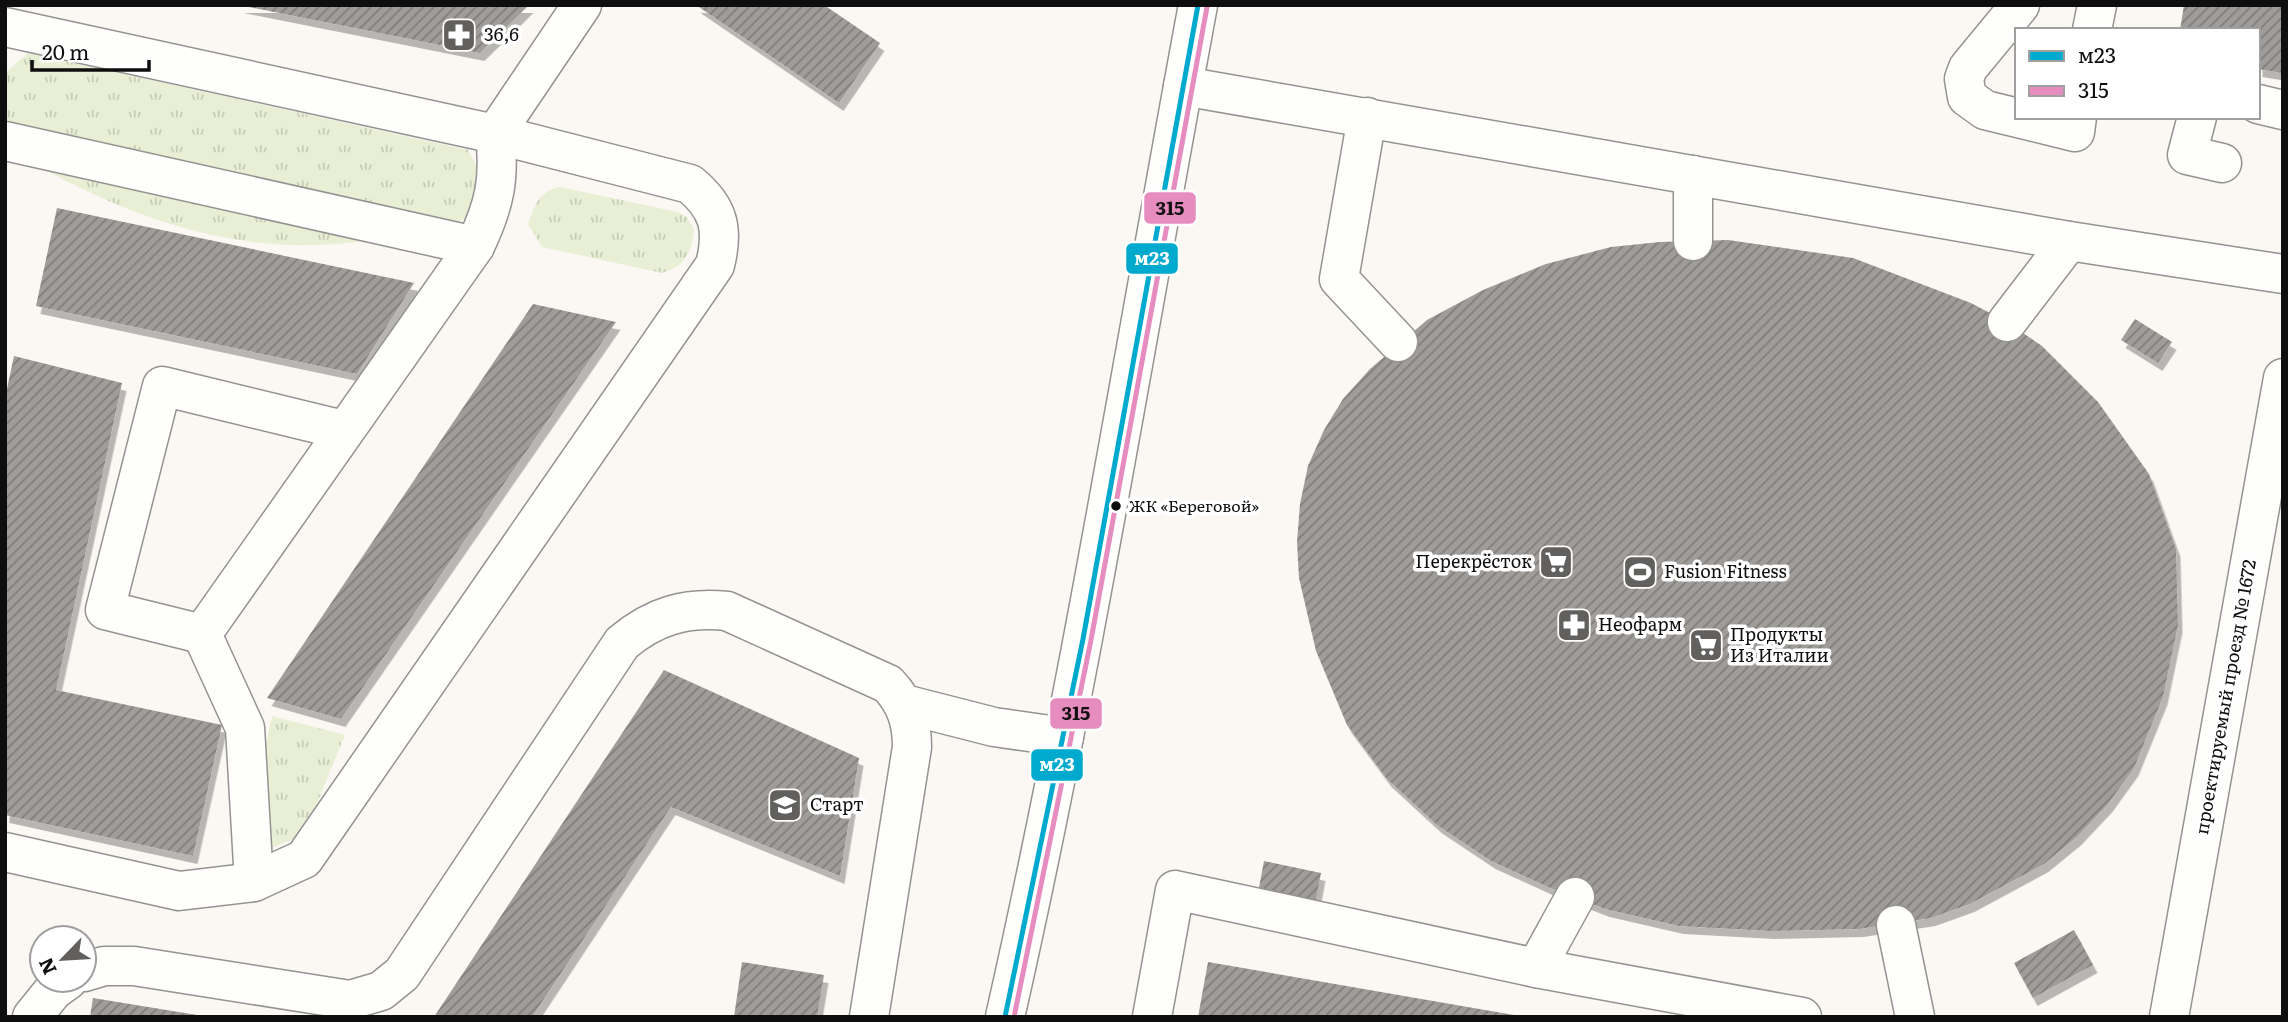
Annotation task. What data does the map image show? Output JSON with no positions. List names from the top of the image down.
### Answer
{
  "streets": {
    "street": ["проектируемый проезд № 1672"]
  },
  "places": {
    "pharmacy": ["36,6", "Неофарм"],
    "other": ["ЖК «Береговой»"],
    "supermarket": ["Перекрёсток", "Продукты Из Италии"],
    "sports": ["Fusion Fitness"],
    "school or university": ["Старт"]
  },
  "lines": ["transit line м23", "transit line 315"],
  "legend": ["м23", "315"],
  "scale_bar": "20 m",
  "north": "bottom left"
}
